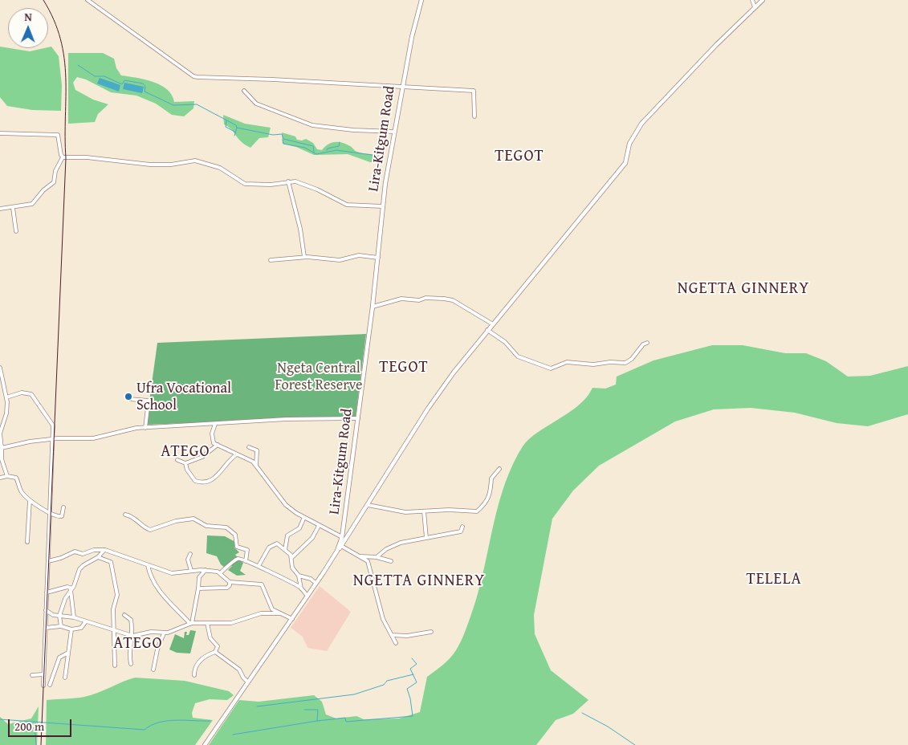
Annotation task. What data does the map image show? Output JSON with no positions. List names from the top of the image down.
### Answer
{
  "streets": {
    "main road": ["Lira-Kitgum Road"]
  },
  "districts": [
    "TEGOT",
    "NGETTA GINNERY",
    "TEGOT",
    "ATEGO",
    "TELELA",
    "NGETTA GINNERY",
    "ATEGO"
  ],
  "parks": ["Ngeta Central Forest Reserve"],
  "places": ["Ufra Vocational School"],
  "scale_bar": "200 m",
  "north": "top"
}
